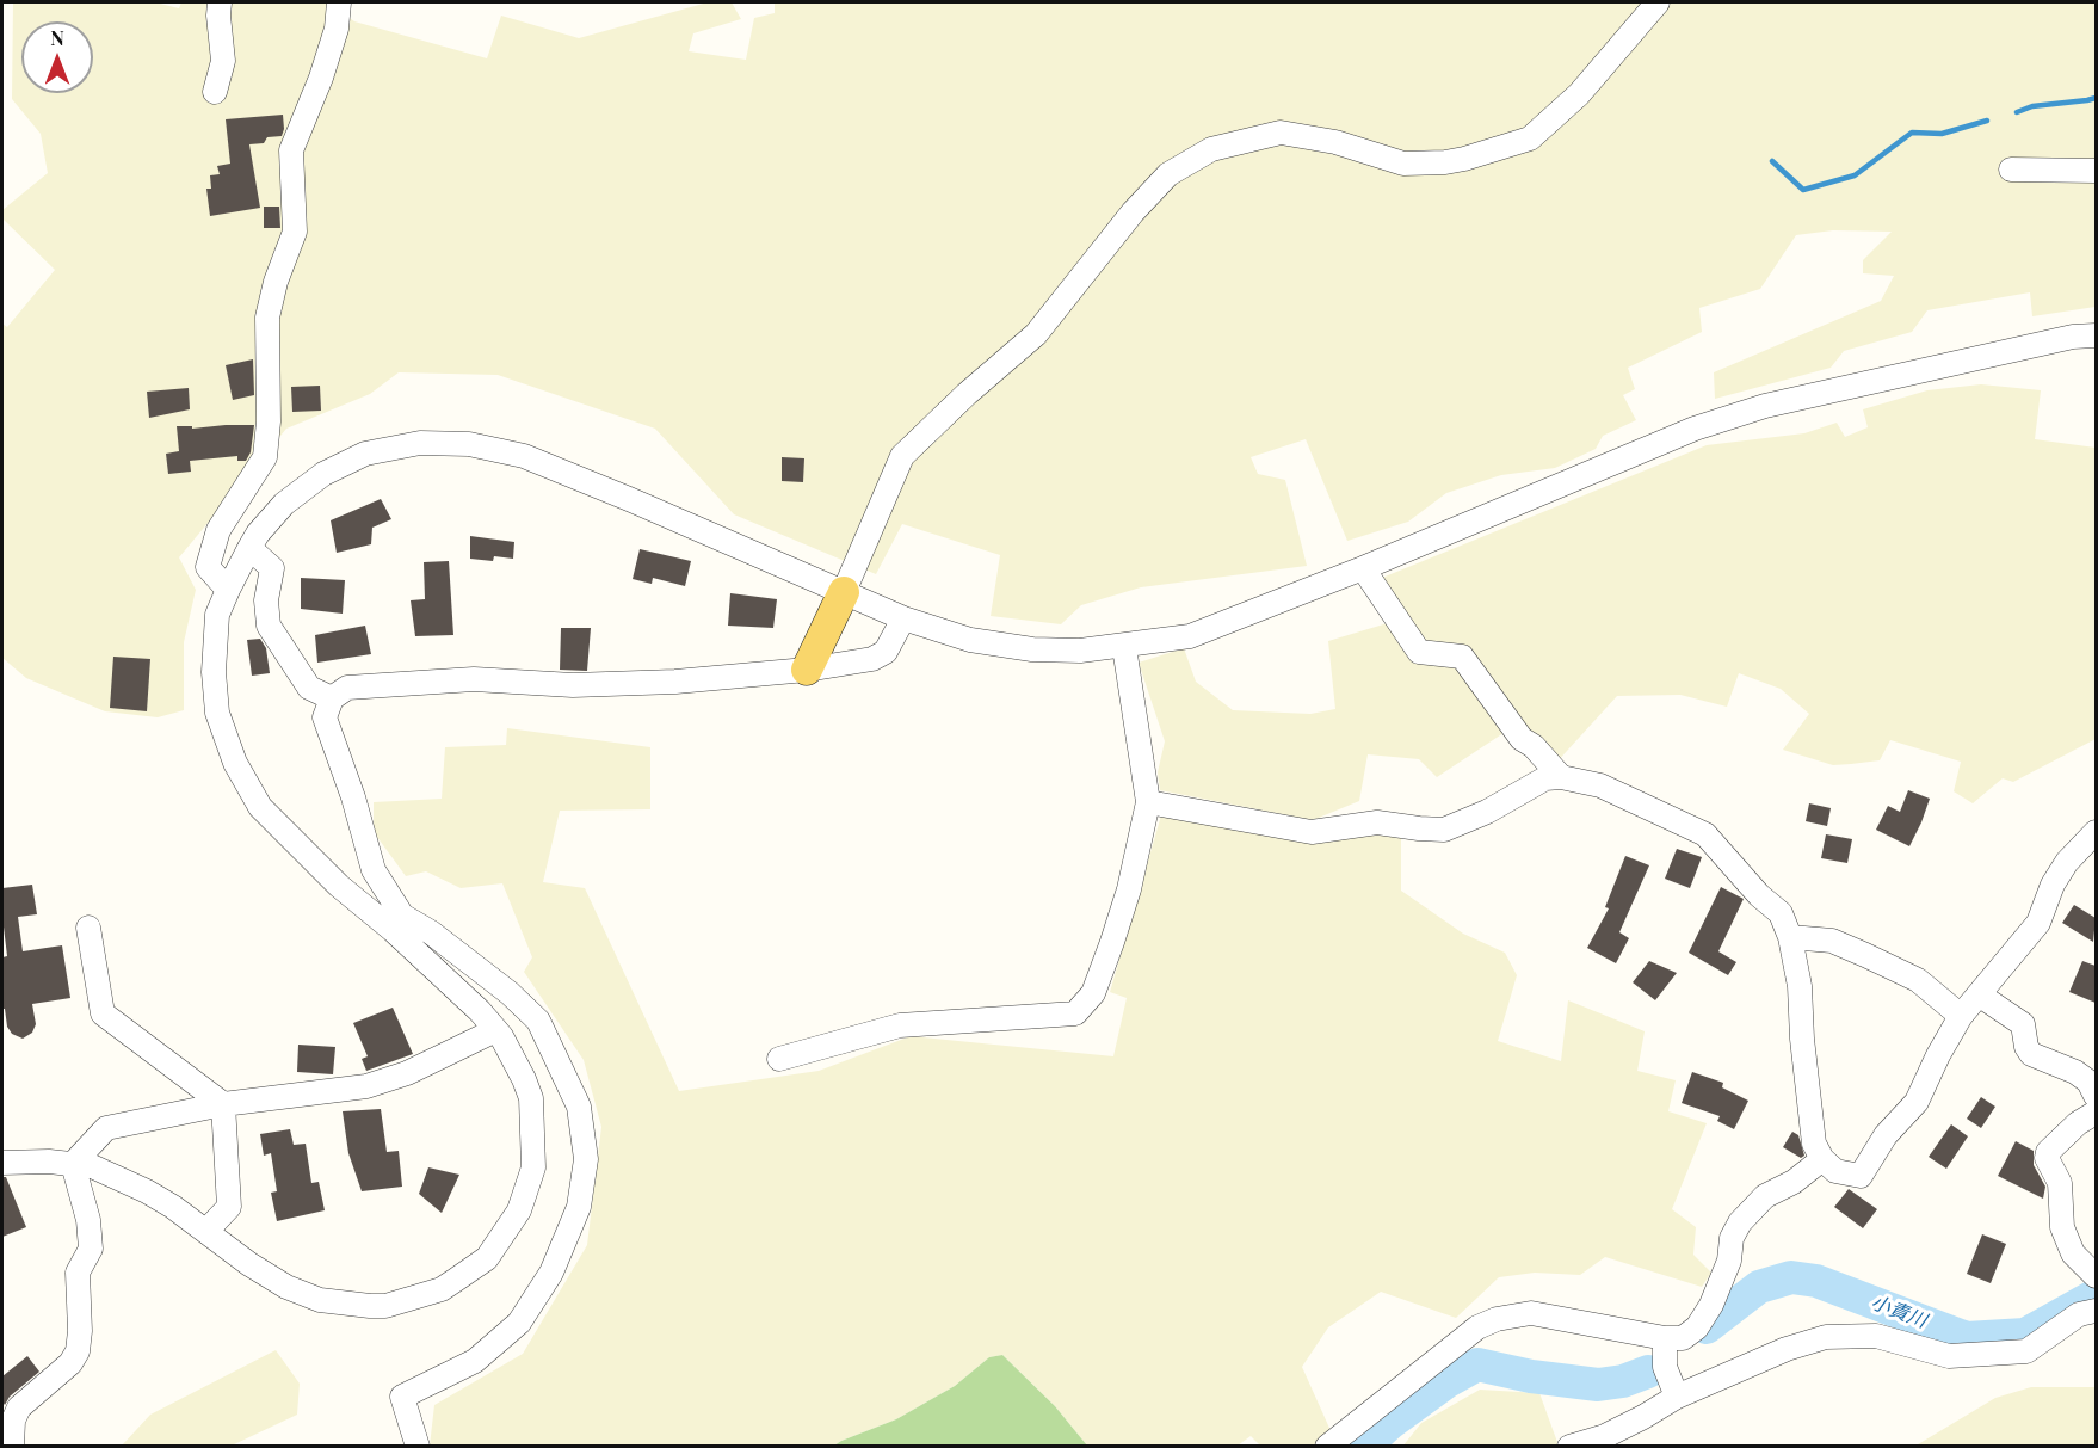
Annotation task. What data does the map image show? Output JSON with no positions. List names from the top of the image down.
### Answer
{
  "water": ["小責川"],
  "north": "top"
}
